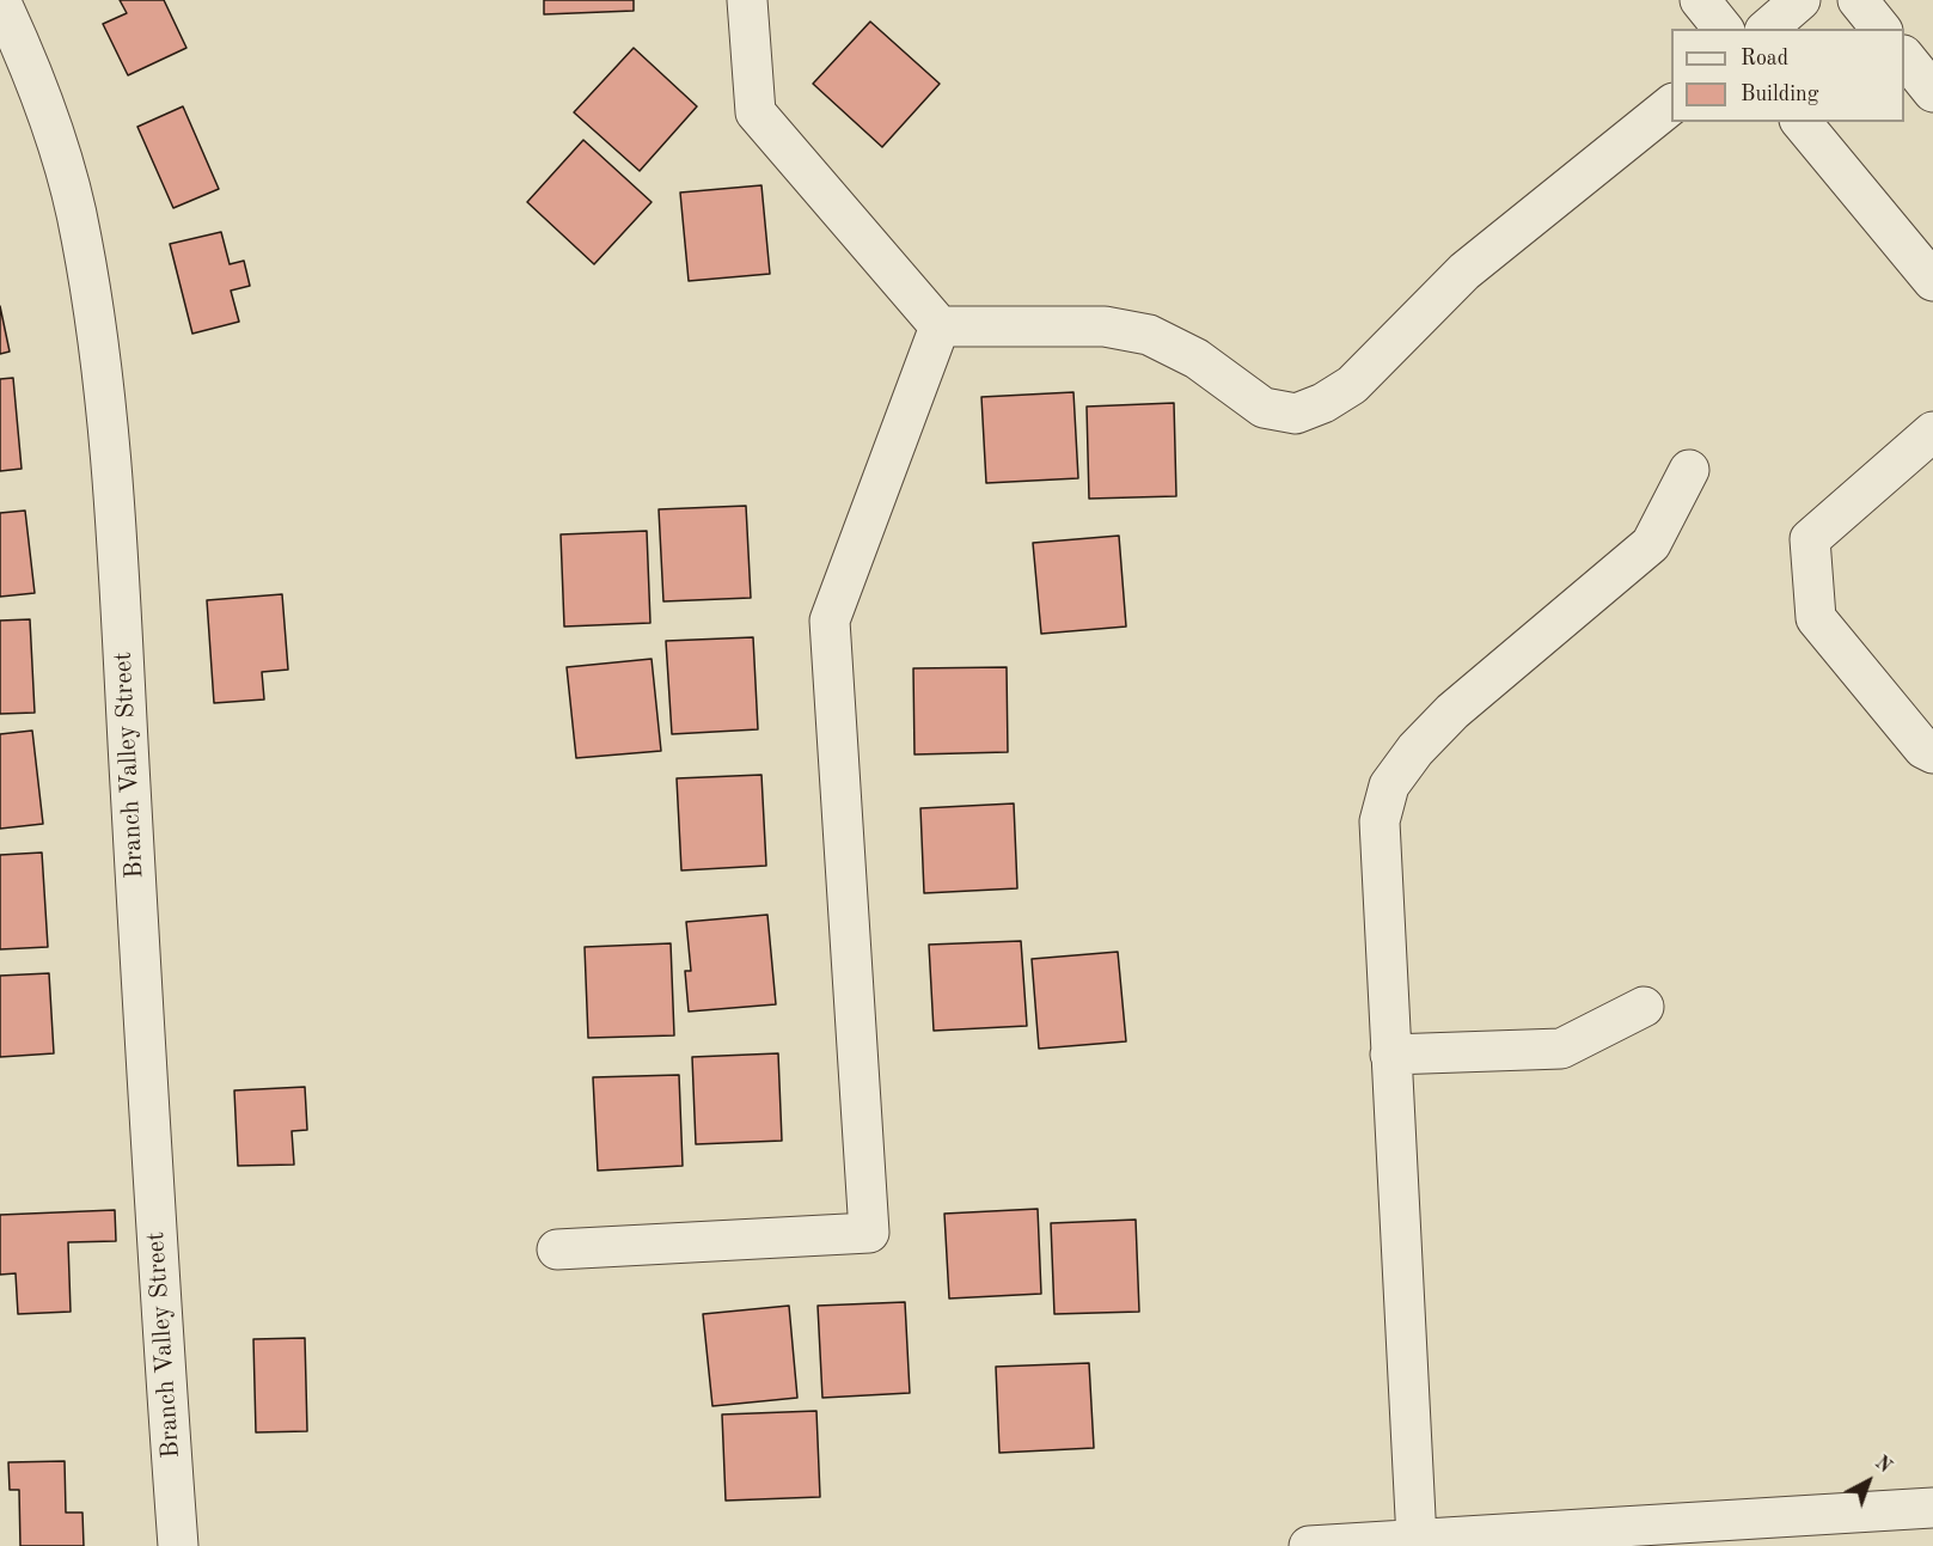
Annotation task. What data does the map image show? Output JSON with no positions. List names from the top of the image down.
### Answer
{
  "streets": {
    "street": ["Branch Valley Street"]
  },
  "legend": ["Road", "Building"],
  "north": "top right"
}
